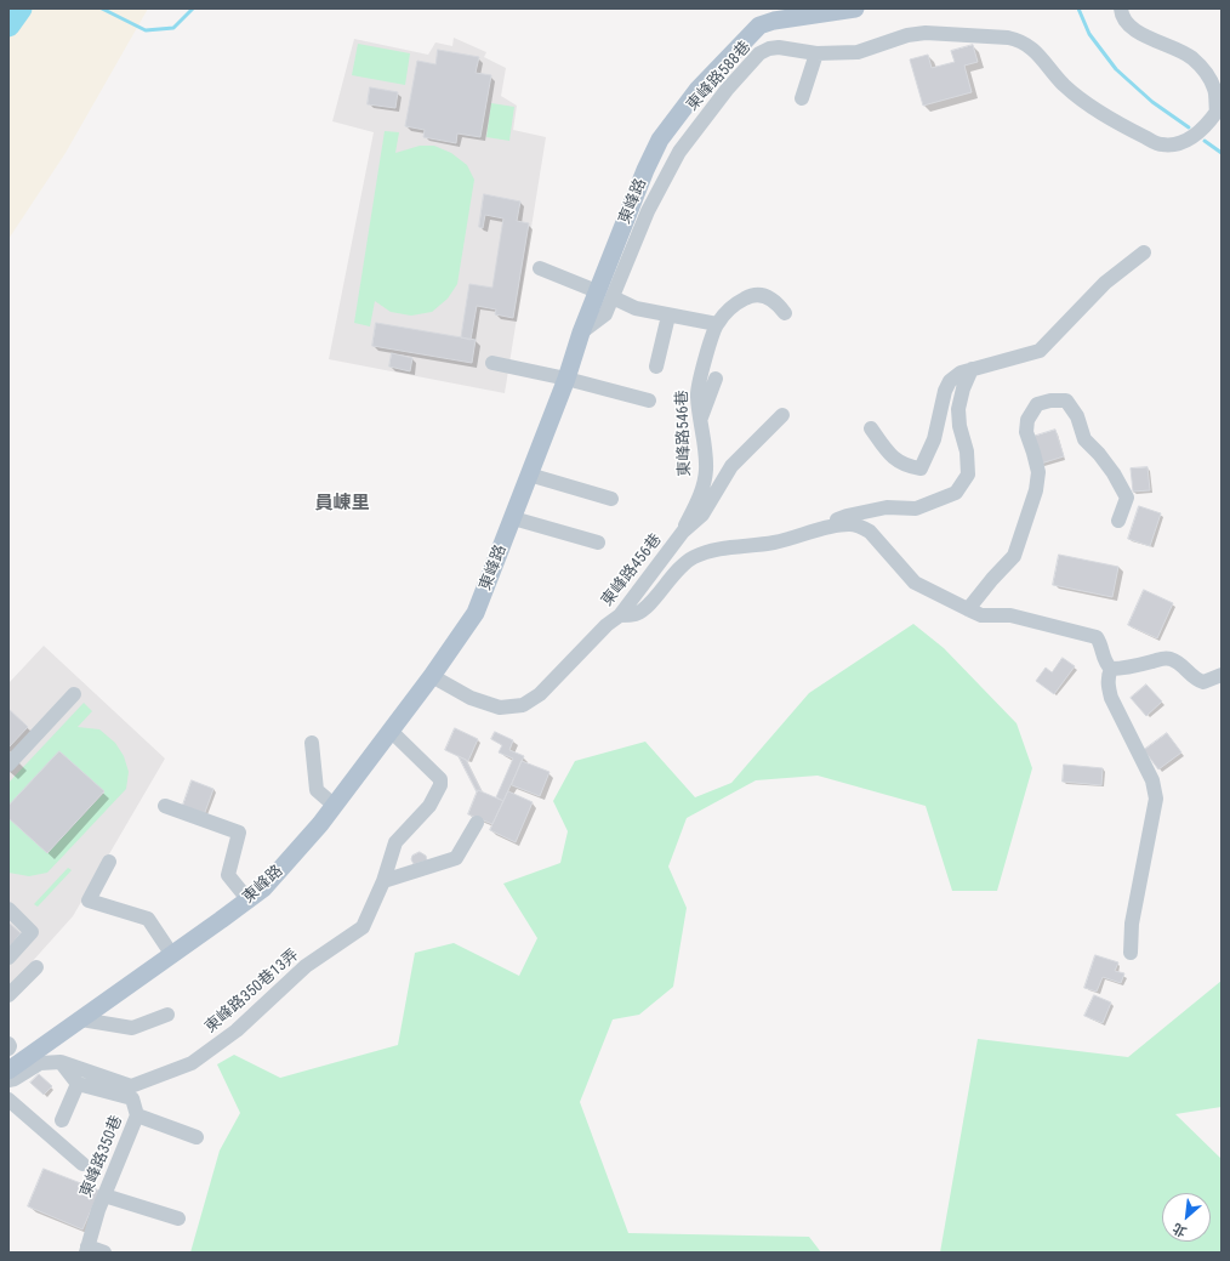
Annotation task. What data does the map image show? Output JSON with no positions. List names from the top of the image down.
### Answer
{
  "streets": {
    "main road": ["東峰路"],
    "street": [
      "東峰路588巷",
      "東峰路546巷",
      "東峰路456巷",
      "東峰路350巷13弄",
      "東峰路350巷"
    ]
  },
  "crossings": [
    ["東峰路588巷", "東峰路"],
    ["東峰路", "東峰路456巷"],
    ["東峰路", "東峰路350巷13弄"],
    ["東峰路546巷", "東峰路456巷"]
  ],
  "districts": ["員崠里"],
  "north": "bottom left"
}
